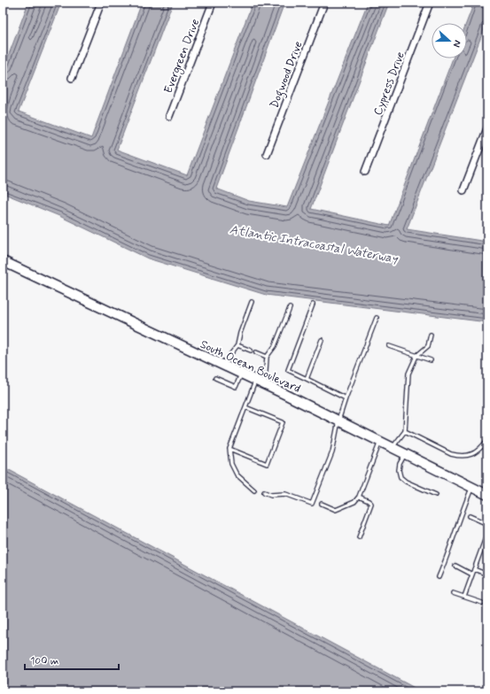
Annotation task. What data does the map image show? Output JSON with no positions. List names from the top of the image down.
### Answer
{
  "streets": {
    "main road": ["South Ocean Boulevard"],
    "street": ["Evergreen Drive", "Dogwood Drive", "Cypress Drive"]
  },
  "water": ["Atlantic Intracoastal Waterway"],
  "scale_bar": "100 m",
  "north": "right"
}
